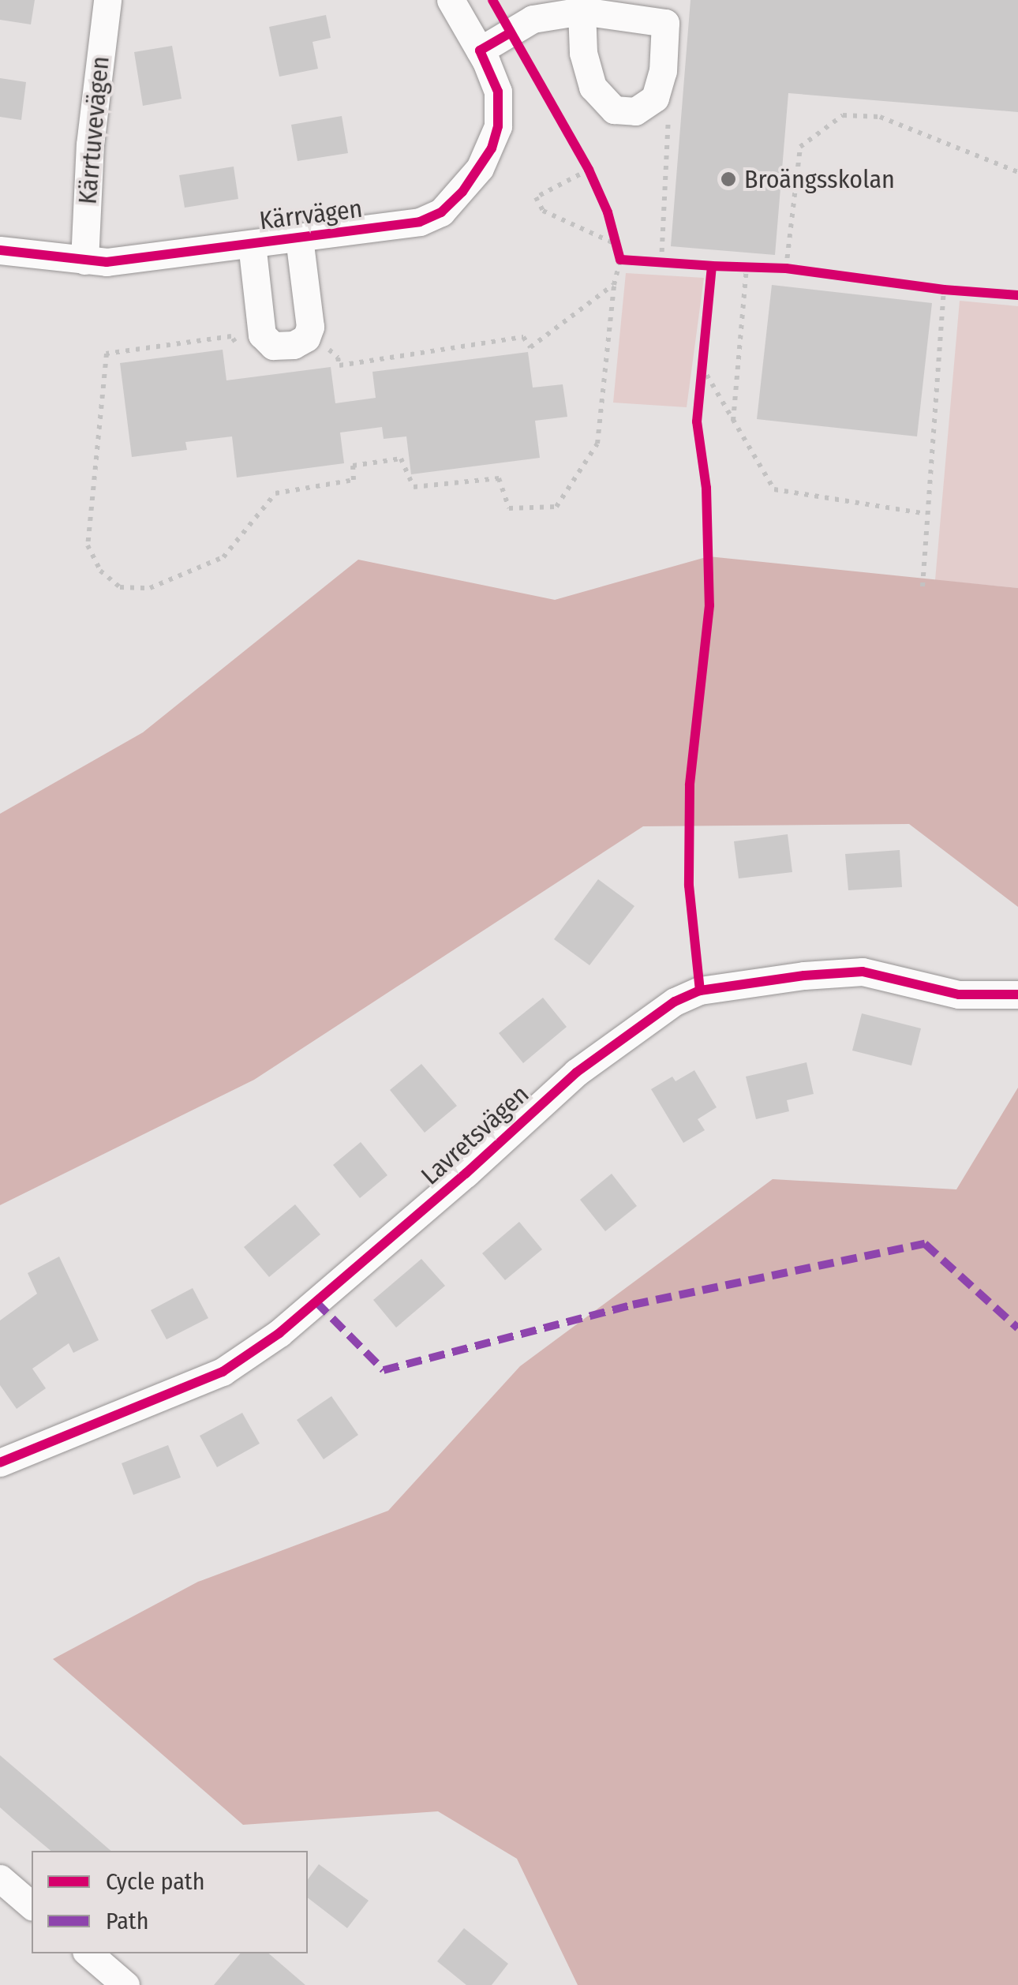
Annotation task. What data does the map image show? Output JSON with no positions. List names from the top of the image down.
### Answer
{
  "streets": {
    "street": ["Kärrtuvevägen", "Kärrvägen", "Lavretsvägen"]
  },
  "crossings": [
    ["Kärrtuvevägen", "Kärrvägen"]
  ],
  "places": ["Broängsskolan"],
  "legend": ["Cycle path", "Path"]
}
